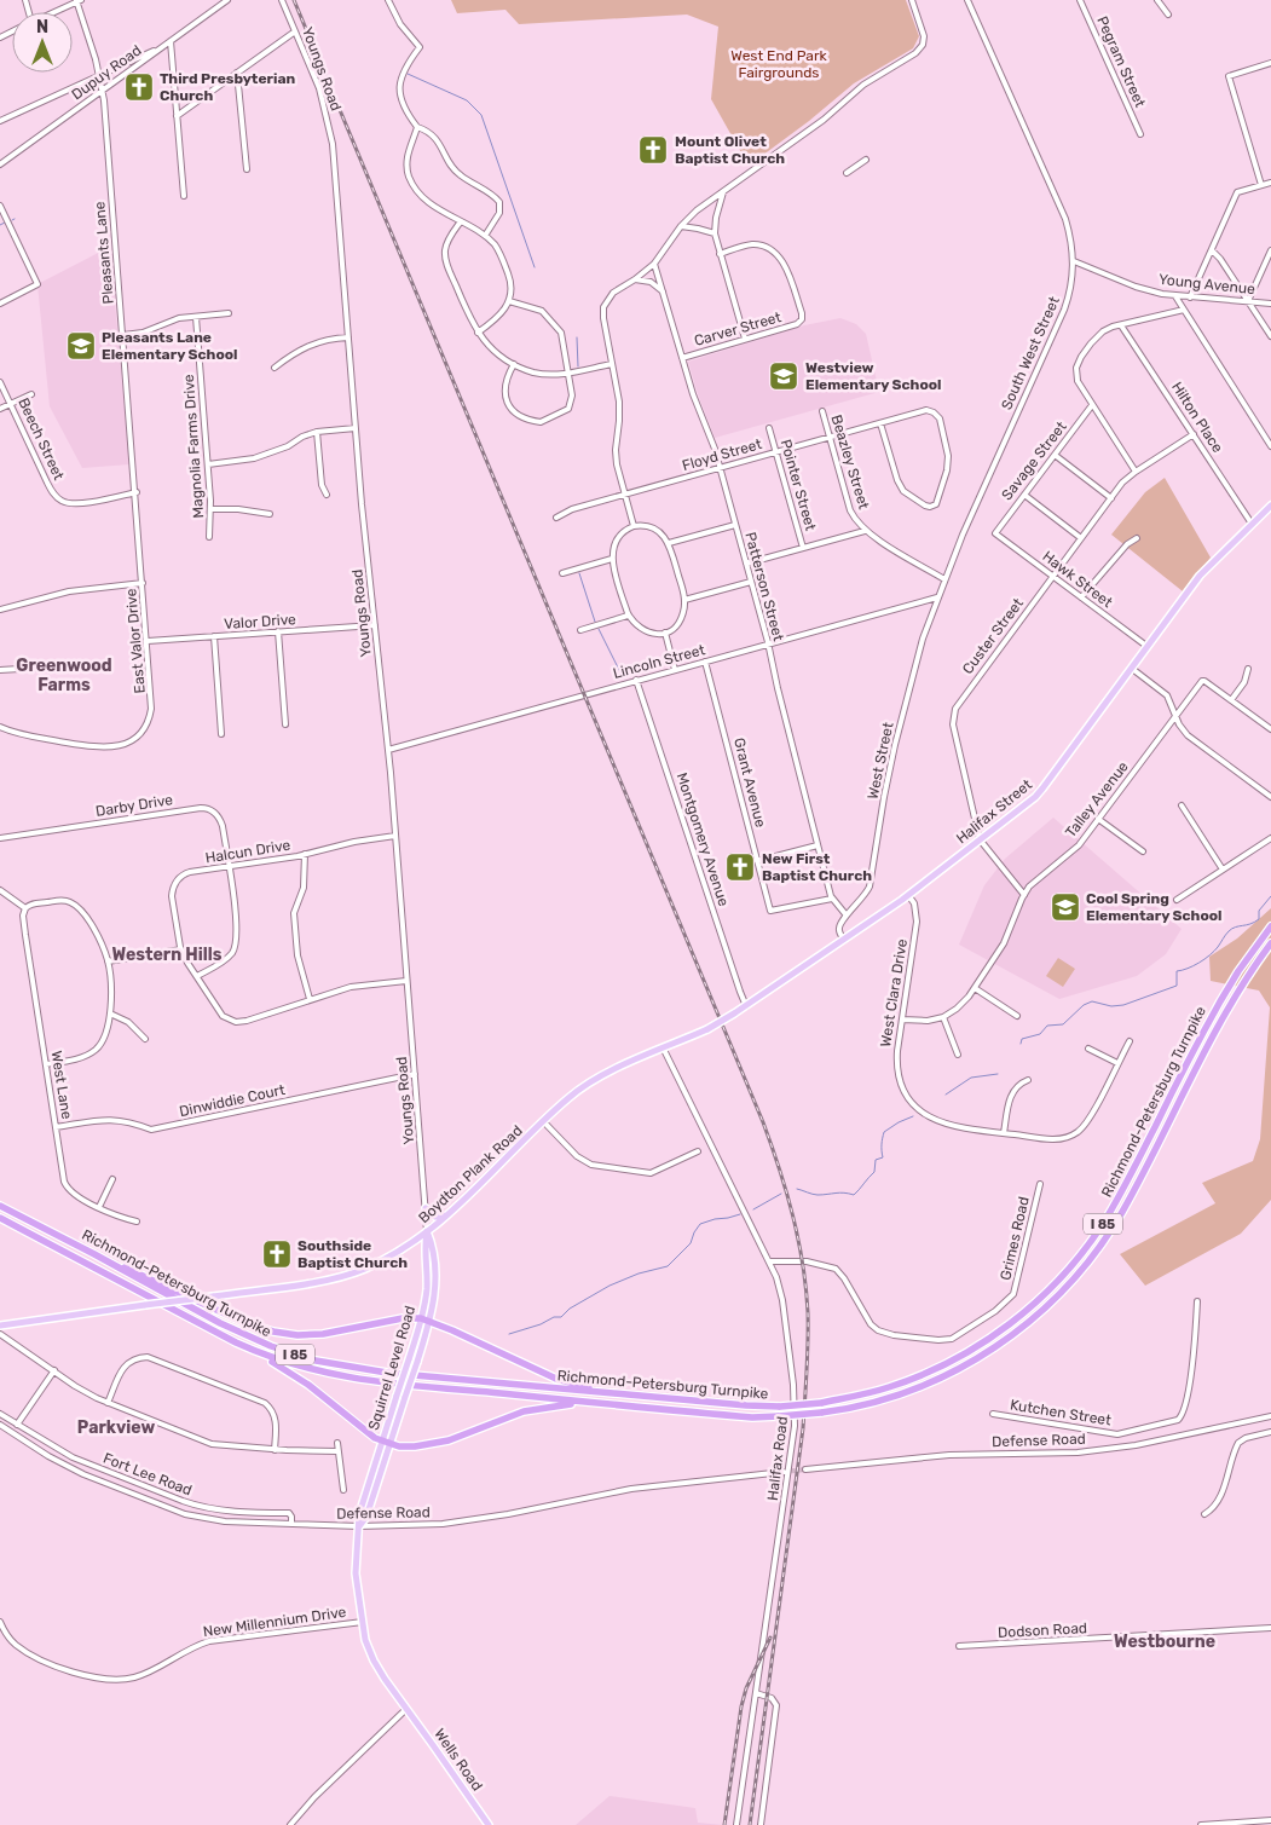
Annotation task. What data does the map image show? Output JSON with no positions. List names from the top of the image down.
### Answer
{
  "streets": {
    "highway": ["Richmond-Petersburg Turnpike", "I 85"],
    "main road": [
      "Halifax Street",
      "Boydton Plank Road",
      "Squirrel Level Road",
      "Wells Road"
    ],
    "street": [
      "Pegram Street",
      "Youngs Road",
      "Dupuy Road",
      "Pleasants Lane",
      "Young Avenue",
      "Carver Street",
      "South West Street",
      "Hilton Place",
      "Beech Street",
      "Magnolia Farms Drive",
      "Floyd Street",
      "Savage Street",
      "Beazley Street",
      "Pointer Street",
      "Hawk Street",
      "Patterson Street",
      "Valor Drive",
      "Custer Street",
      "East Valor Drive",
      "Lincoln Street",
      "West Street",
      "Grant Avenue",
      "Talley Avenue",
      "Darby Drive",
      "Montgomery Avenue",
      "Halcun Drive",
      "West Clara Drive",
      "West Lane",
      "Dinwiddie Court",
      "Grimes Road",
      "Kutchen Street",
      "Defense Road",
      "Halifax Road",
      "Fort Lee Road",
      "New Millennium Drive",
      "Dodson Road"
    ]
  },
  "crossings": [
    ["Youngs Road", "Valor Drive"],
    ["Youngs Road", "Lincoln Street"],
    ["Youngs Road", "Halcun Drive"],
    ["Youngs Road", "Dinwiddie Court"],
    ["Youngs Road", "Boydton Plank Road"],
    ["Youngs Road", "Squirrel Level Road"],
    ["Dupuy Road", "Pleasants Lane"],
    ["Pleasants Lane", "Beech Street"],
    ["Pleasants Lane", "East Valor Drive"],
    ["Young Avenue", "South West Street"],
    ["Carver Street", "Patterson Street"],
    ["South West Street", "Beazley Street"],
    ["South West Street", "West Street"],
    ["Hilton Place", "Custer Street"],
    ["Hilton Place", "Halifax Street"],
    ["Floyd Street", "Beazley Street"],
    ["Floyd Street", "Pointer Street"],
    ["Floyd Street", "Patterson Street"],
    ["Savage Street", "Hawk Street"],
    ["Beazley Street", "West Street"],
    ["Hawk Street", "Custer Street"],
    ["Hawk Street", "Halifax Street"],
    ["Patterson Street", "Lincoln Street"],
    ["Patterson Street", "West Street"],
    ["Patterson Street", "Grant Avenue"],
    ["Valor Drive", "East Valor Drive"],
    ["Custer Street", "Talley Avenue"],
    ["Custer Street", "Halifax Street"],
    ["Lincoln Street", "West Street"],
    ["Lincoln Street", "Grant Avenue"],
    ["Lincoln Street", "Montgomery Avenue"],
    ["Darby Drive", "Halcun Drive"],
    ["Halifax Street", "Montgomery Avenue"],
    ["Halifax Street", "West Clara Drive"],
    ["Halifax Street", "Boydton Plank Road"],
    ["West Lane", "Dinwiddie Court"],
    ["Boydton Plank Road", "Squirrel Level Road"],
    ["Boydton Plank Road", "Halifax Road"],
    ["Grimes Road", "Halifax Road"],
    ["Squirrel Level Road", "Defense Road"],
    ["Squirrel Level Road", "New Millennium Drive"],
    ["Squirrel Level Road", "Wells Road"],
    ["Defense Road", "Fort Lee Road"]
  ],
  "districts": [
    "Greenwood Farms",
    "Western Hills",
    "Parkview",
    "Westbourne"
  ],
  "parks": ["West End Park Fairgrounds"],
  "places": {
    "church": [
      "Third Presbyterian Church",
      "Mount Olivet Baptist Church",
      "New First Baptist Church",
      "Southside Baptist Church"
    ],
    "school or university": ["Pleasants Lane Elementary School", "Westview Elementary School", "Cool Spring Elementary School"]
  },
  "north": "top"
}
